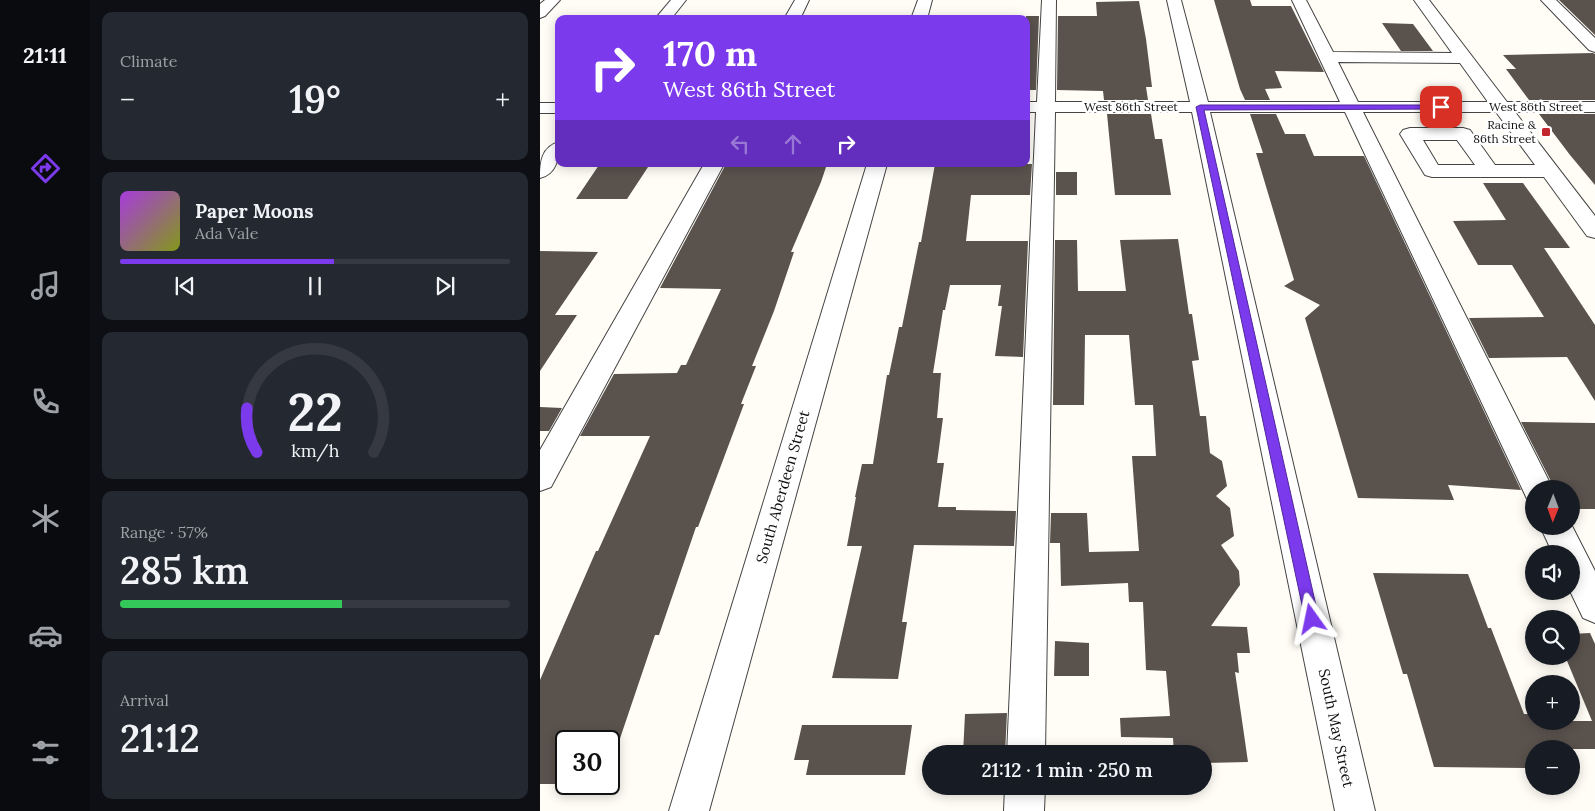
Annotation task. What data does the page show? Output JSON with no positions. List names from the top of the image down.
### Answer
{
  "streets": {
    "street": ["West 86th Street", "South Aberdeen Street", "South May Street"]
  },
  "crossings": [
    ["West 86th Street", "South May Street"]
  ],
  "places": {
    "transit": ["Racine & 86th Street"]
  },
  "north": "bottom",
  "page": {
    "tabs": "21:11",
    "tile": [
      "Climate",
      ["Range · 57%", "285 km"],
      ["Arrival", "21:12"]
    ],
    "turn": ["170 m", "West 86th Street"],
    "heat": ["−", "19°", "+"],
    "song": ["Paper Moons", "Ada Vale"],
    "map_buttons": ["+", "−"],
    "limit": "30",
    "trip": "21:12 · 1 min · 250 m",
    "gauge": ["22", "km/h"]
  }
}
